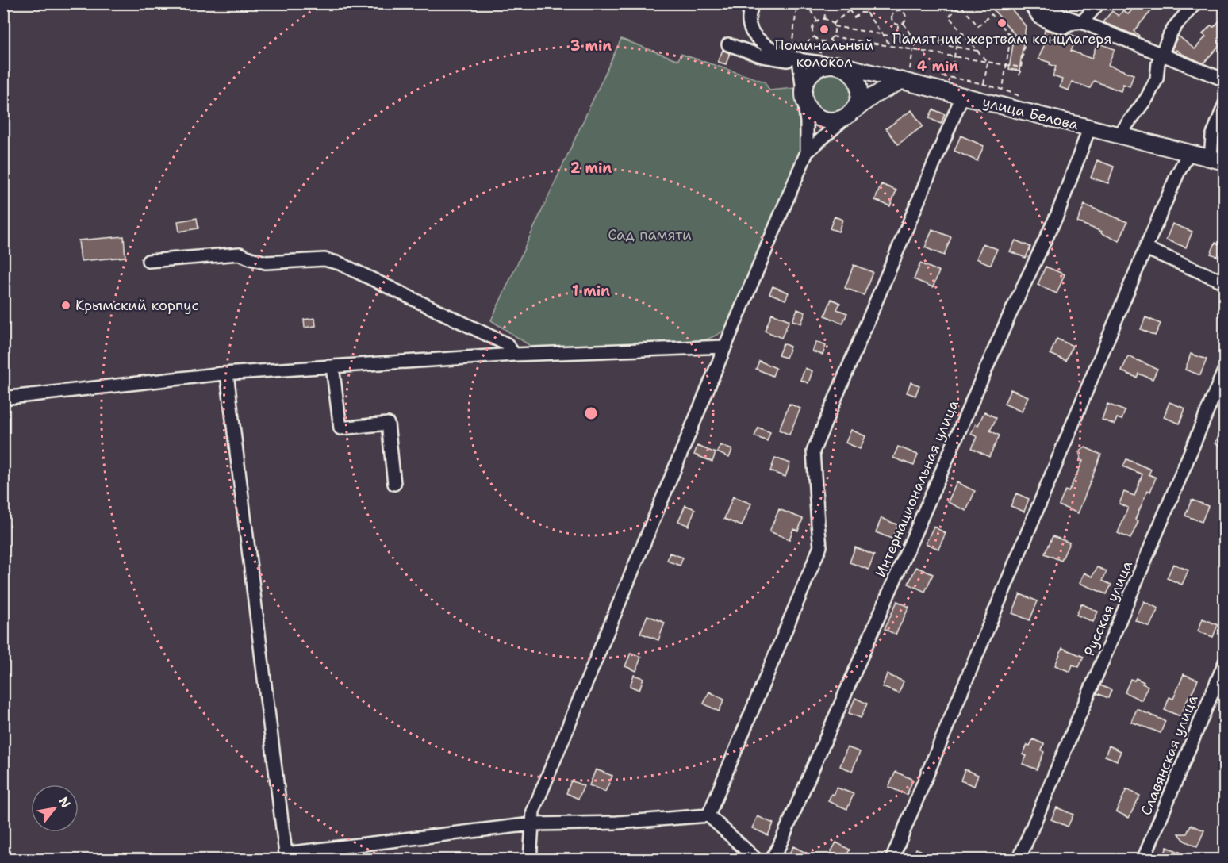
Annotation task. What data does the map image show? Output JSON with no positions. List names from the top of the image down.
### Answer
{
  "streets": {
    "main road": ["улица Белова"],
    "street": ["Интернациональная улица", "Русская улица", "Славянская улица"]
  },
  "crossings": [
    ["улица Белова", "Интернациональная улица"]
  ],
  "parks": ["Сад памяти"],
  "places": ["Памятник жертвам концлагеря", "Поминальный колокол", "Крымский корпус"],
  "north": "top right",
  "rings": [
    "3 min",
    "4 min",
    "2 min",
    "1 min"
  ]
}
